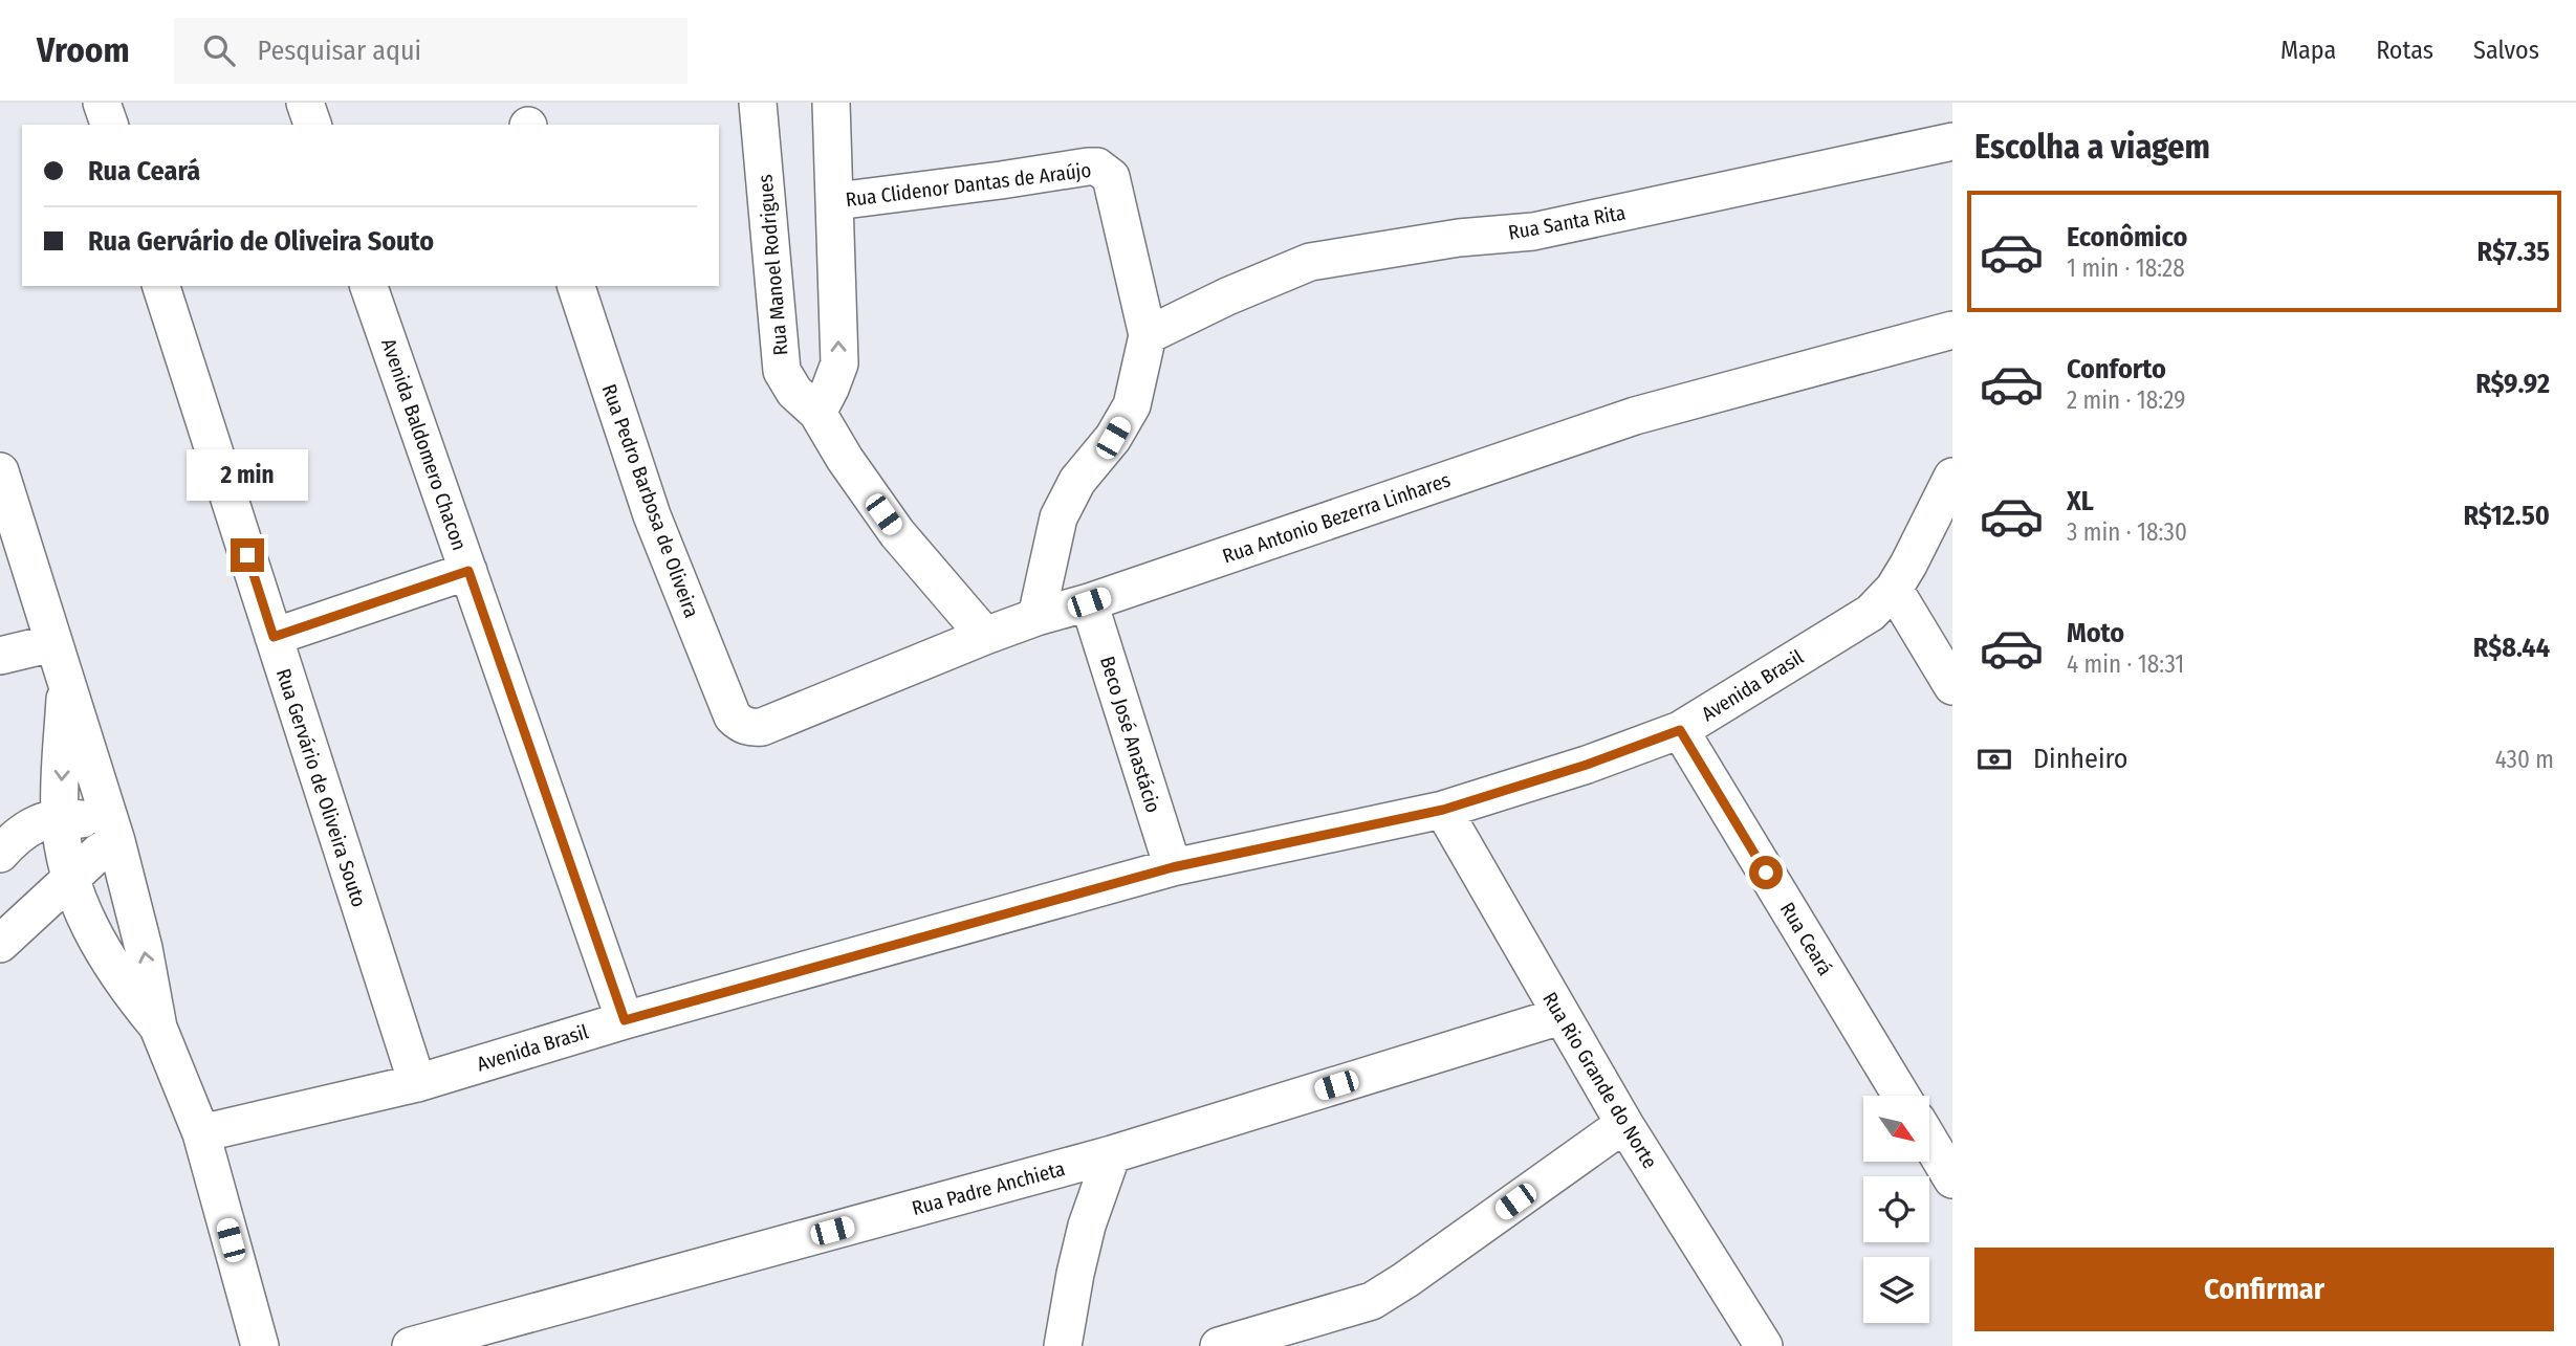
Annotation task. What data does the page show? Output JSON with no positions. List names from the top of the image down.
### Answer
{
  "streets": {
    "street": [
      "Rua Clidenor Dantas de Araújo",
      "Rua Santa Rita",
      "Rua Manoel Rodrigues",
      "Avenida Baldomero Chacon",
      "Rua Pedro Barbosa de Oliveira",
      "Rua Antonio Bezerra Linhares",
      "Avenida Brasil",
      "Beco José Anastácio",
      "Rua Gervário de Oliveira Souto",
      "Rua Ceará",
      "Rua Rio Grande do Norte",
      "Rua Padre Anchieta"
    ]
  },
  "crossings": [
    ["Rua Clidenor Dantas de Araújo", "Rua Santa Rita"],
    ["Rua Clidenor Dantas de Araújo", "Rua Antonio Bezerra Linhares"],
    ["Rua Manoel Rodrigues", "Rua Antonio Bezerra Linhares"],
    ["Avenida Baldomero Chacon", "Avenida Brasil"],
    ["Rua Pedro Barbosa de Oliveira", "Rua Antonio Bezerra Linhares"],
    ["Rua Antonio Bezerra Linhares", "Beco José Anastácio"],
    ["Avenida Brasil", "Beco José Anastácio"],
    ["Avenida Brasil", "Rua Gervário de Oliveira Souto"],
    ["Avenida Brasil", "Rua Ceará"],
    ["Avenida Brasil", "Rua Rio Grande do Norte"],
    ["Rua Rio Grande do Norte", "Rua Padre Anchieta"]
  ],
  "north": "bottom right",
  "page": {
    "header": "Vroom",
    "search": "Pesquisar aqui",
    "nav": ["Mapa", "Rotas", "Salvos"],
    "heading": "Escolha a viagem",
    "banner": ["Rua Ceará", "Rua Gervário de Oliveira Souto"],
    "list": [
      {
        "name": "Econômico",
        "note": "1 min · 18:28",
        "value": "R$7.35"
      },
      {
        "name": "Conforto",
        "note": "2 min · 18:29",
        "value": "R$9.92"
      },
      {
        "name": "XL",
        "note": "3 min · 18:30",
        "value": "R$12.50"
      },
      {
        "name": "Moto",
        "note": "4 min · 18:31",
        "value": "R$8.44"
      }
    ],
    "bubble": "2 min",
    "pay": ["Dinheiro", "430 m"],
    "buttons": "Confirmar"
  }
}
